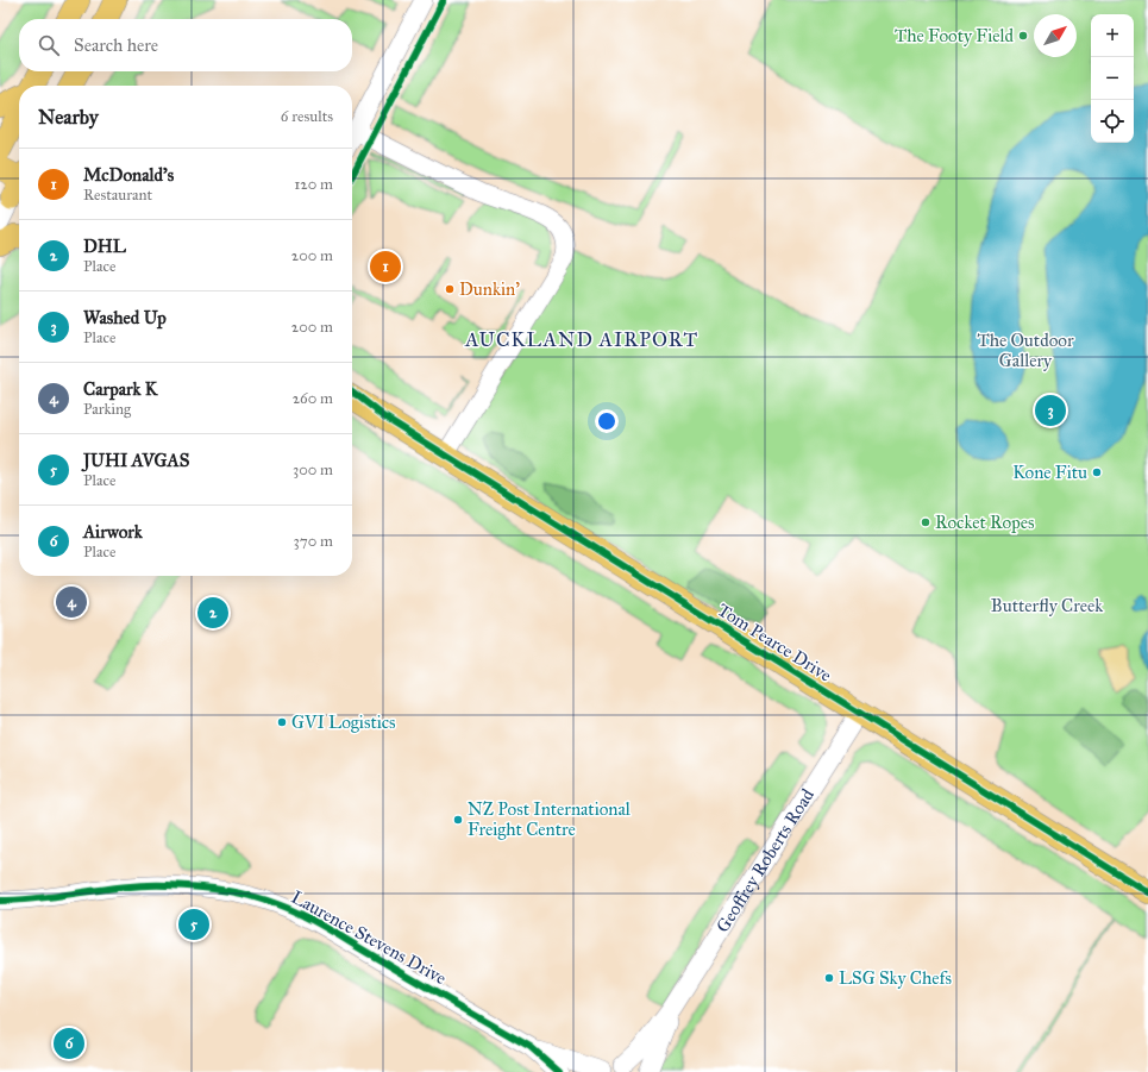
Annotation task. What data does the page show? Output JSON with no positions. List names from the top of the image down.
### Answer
{
  "streets": {
    "main road": ["Tom Pearce Drive"],
    "street": ["Geoffrey Roberts Road", "Laurence Stevens Drive"]
  },
  "crossings": [
    ["Tom Pearce Drive", "Geoffrey Roberts Road"]
  ],
  "districts": ["AUCKLAND AIRPORT"],
  "parks": ["The Outdoor Gallery", "Butterfly Creek"],
  "places": [
    "The Footy Field",
    "Dunkin'",
    "Kone Fitu",
    "Rocket Ropes",
    "GVI Logistics",
    "NZ Post International Freight Centre",
    "LSG Sky Chefs"
  ],
  "north": "top right",
  "page": {
    "map_buttons": ["+", "−"],
    "search": "Search here",
    "heading": ["Nearby", "6 results"],
    "list": [
      {
        "mark": "1",
        "name": "McDonald's",
        "note": "Restaurant",
        "value": "120 m"
      },
      {
        "mark": "2",
        "name": "DHL",
        "note": "Place",
        "value": "200 m"
      },
      {
        "mark": "3",
        "name": "Washed Up",
        "note": "Place",
        "value": "200 m"
      },
      {
        "mark": "4",
        "name": "Carpark K",
        "note": "Parking",
        "value": "260 m"
      },
      {
        "mark": "5",
        "name": "JUHI AVGAS",
        "note": "Place",
        "value": "300 m"
      },
      {
        "mark": "6",
        "name": "Airwork",
        "note": "Place",
        "value": "370 m"
      }
    ],
    "pins": [
      "1",
      "3",
      "4",
      "2",
      "5",
      "6"
    ]
  }
}
